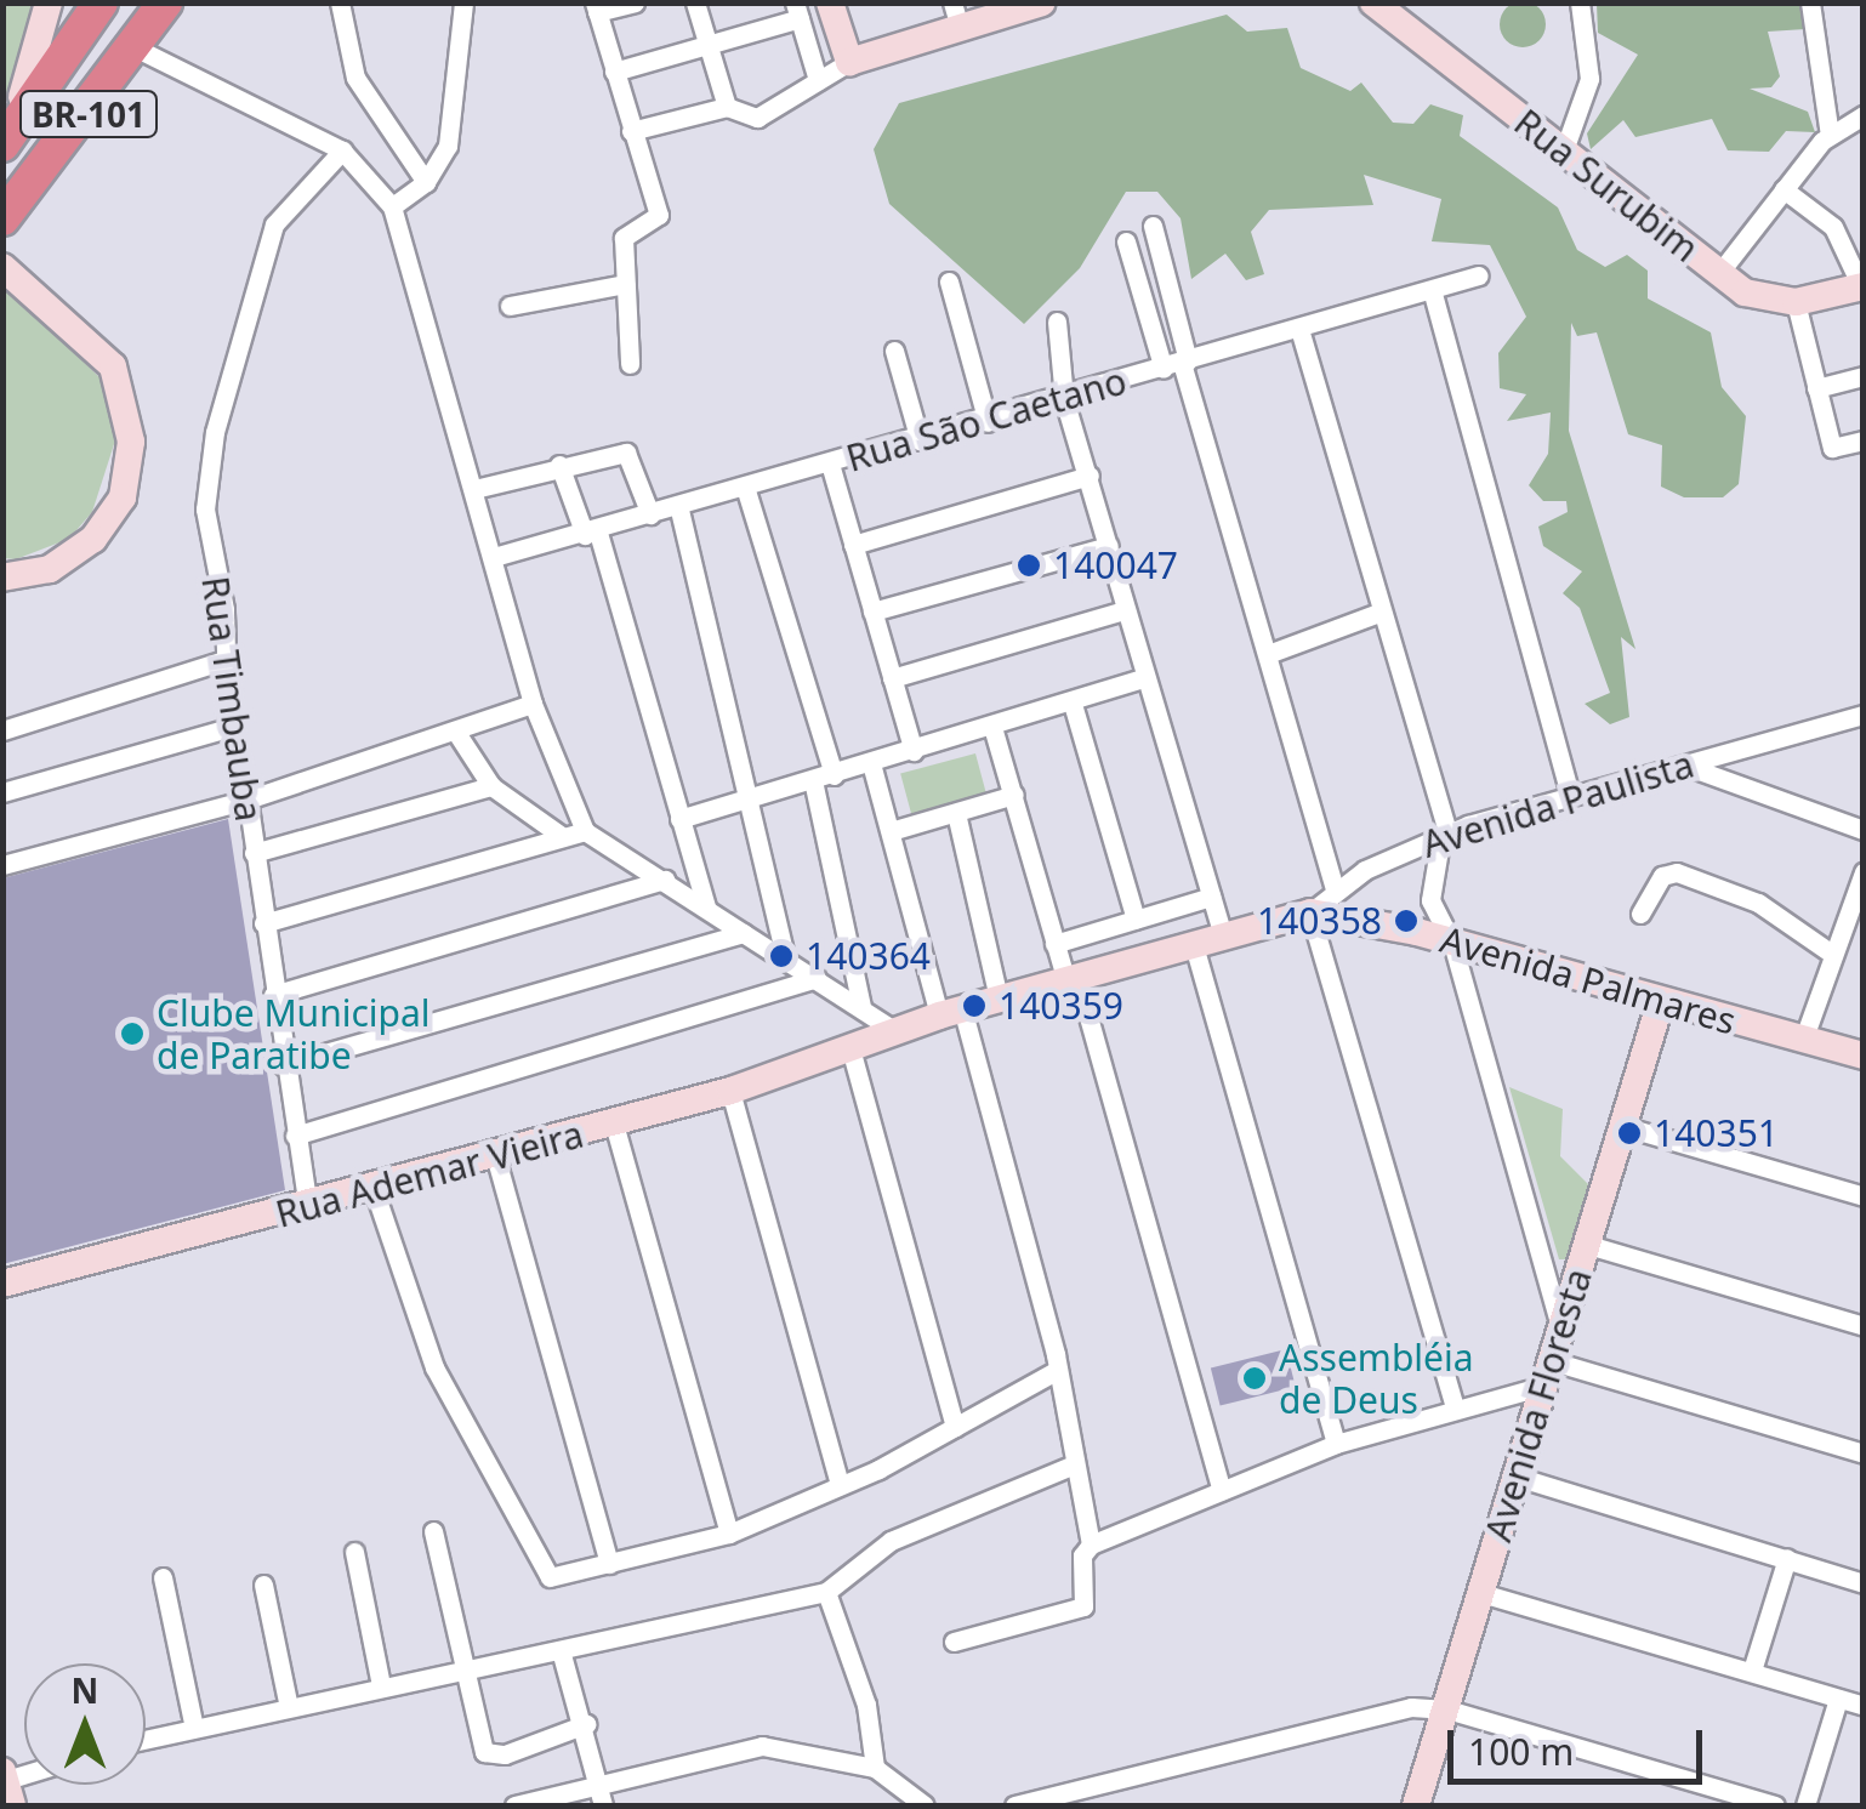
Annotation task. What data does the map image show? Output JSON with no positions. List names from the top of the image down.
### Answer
{
  "streets": {
    "highway": ["BR-101"],
    "main road": [
      "Rua Surubim",
      "Avenida Paulista",
      "Avenida Palmares",
      "Rua Ademar Vieira",
      "Avenida Floresta"
    ],
    "street": ["Rua São Caetano", "Rua Timbauba"]
  },
  "crossings": [
    ["Rua Timbauba", "Rua Ademar Vieira"],
    ["Avenida Paulista", "Avenida Palmares"],
    ["Avenida Paulista", "Rua Ademar Vieira"],
    ["Avenida Palmares", "Avenida Floresta"]
  ],
  "places": [
    "140047",
    "140358",
    "140364",
    "140359",
    "Clube Municipal de Paratibe",
    "140351",
    "Assembléia de Deus"
  ],
  "scale_bar": "100 m",
  "north": "top"
}
